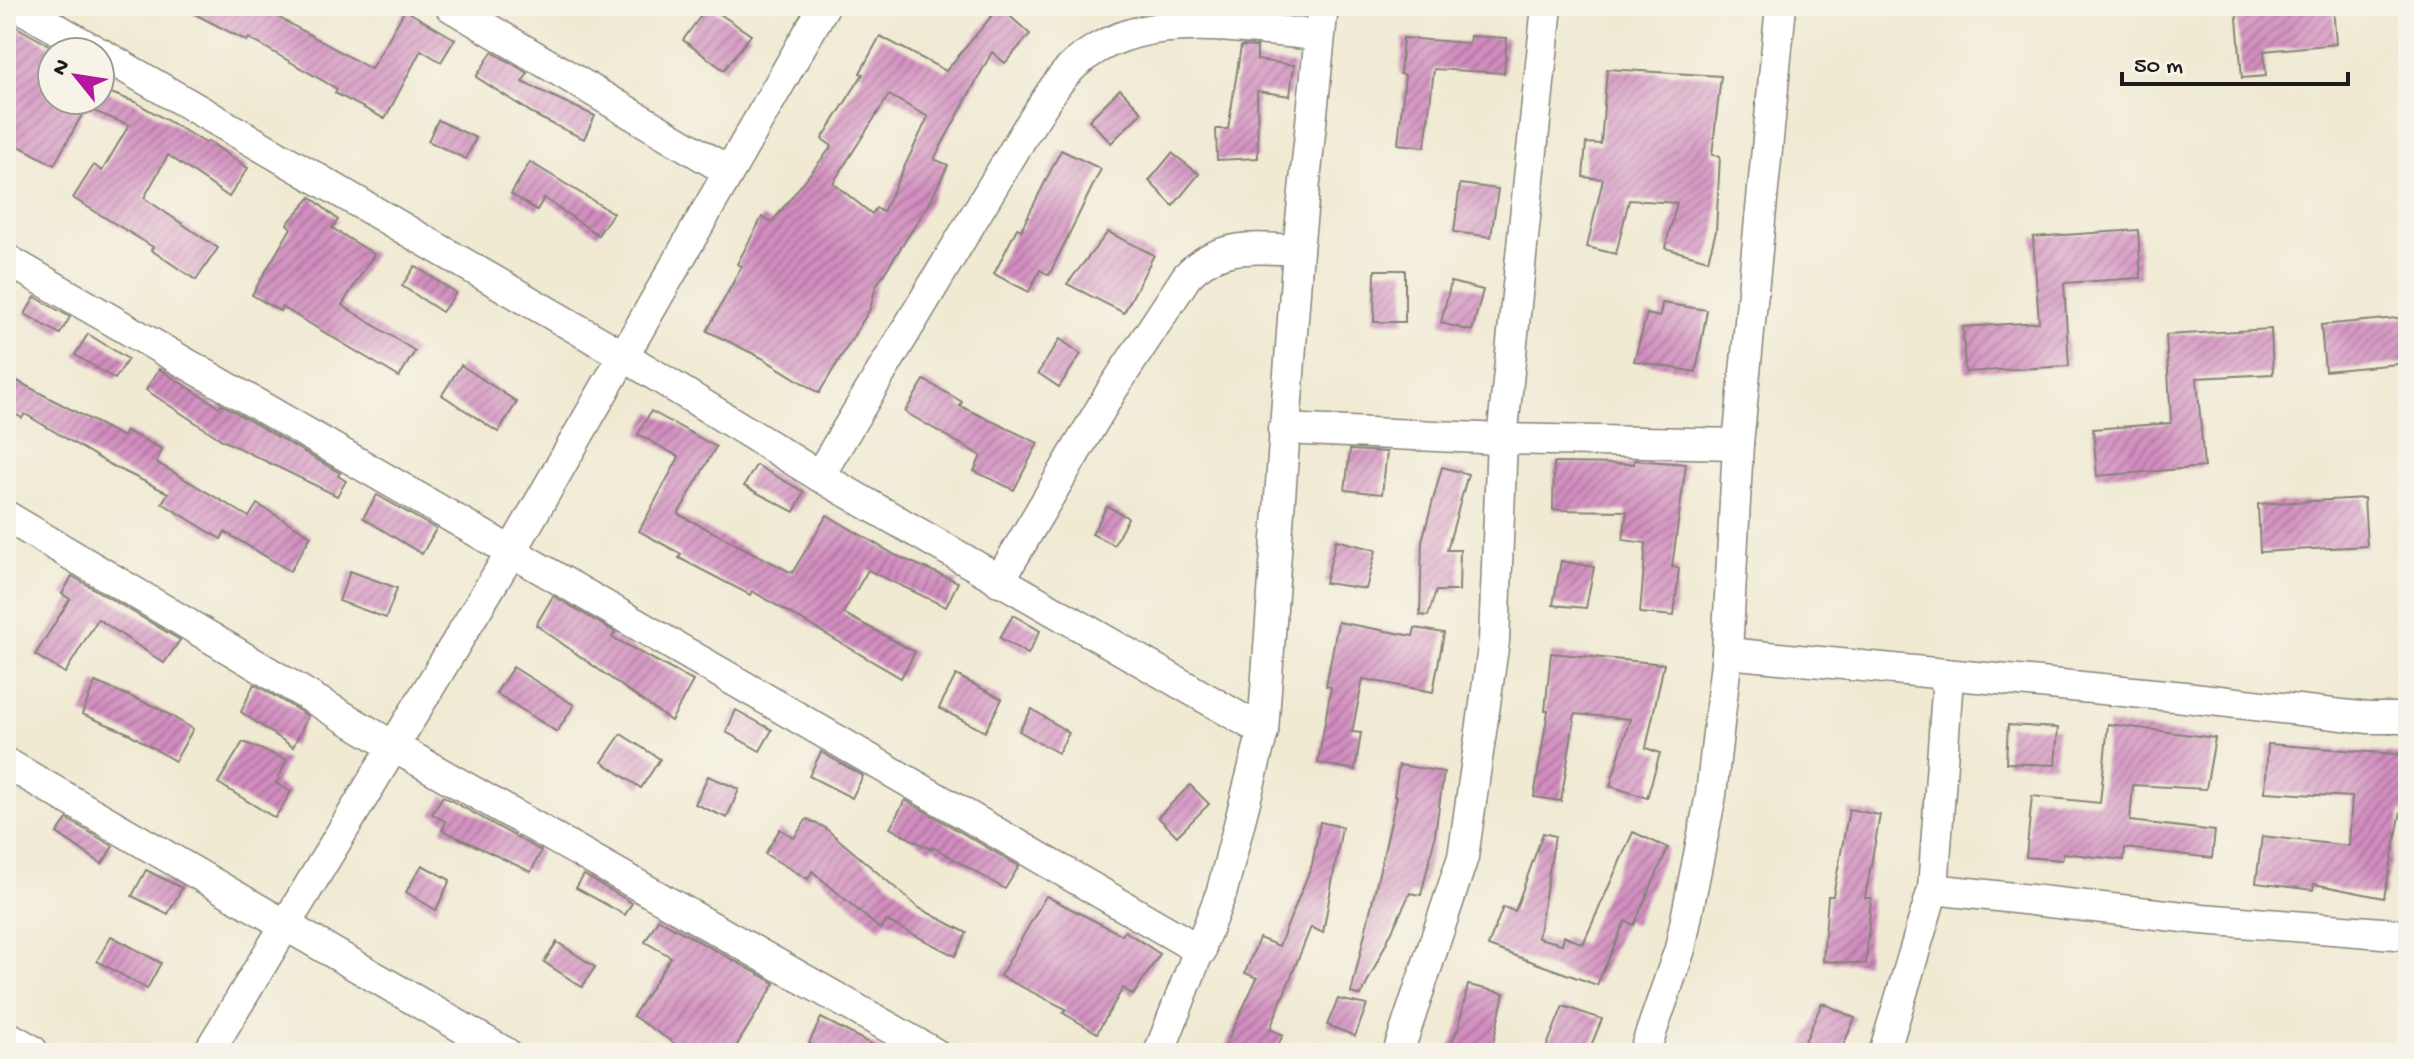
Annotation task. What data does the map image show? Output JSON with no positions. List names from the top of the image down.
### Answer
{
  "scale_bar": "50 m",
  "north": "top left"
}
